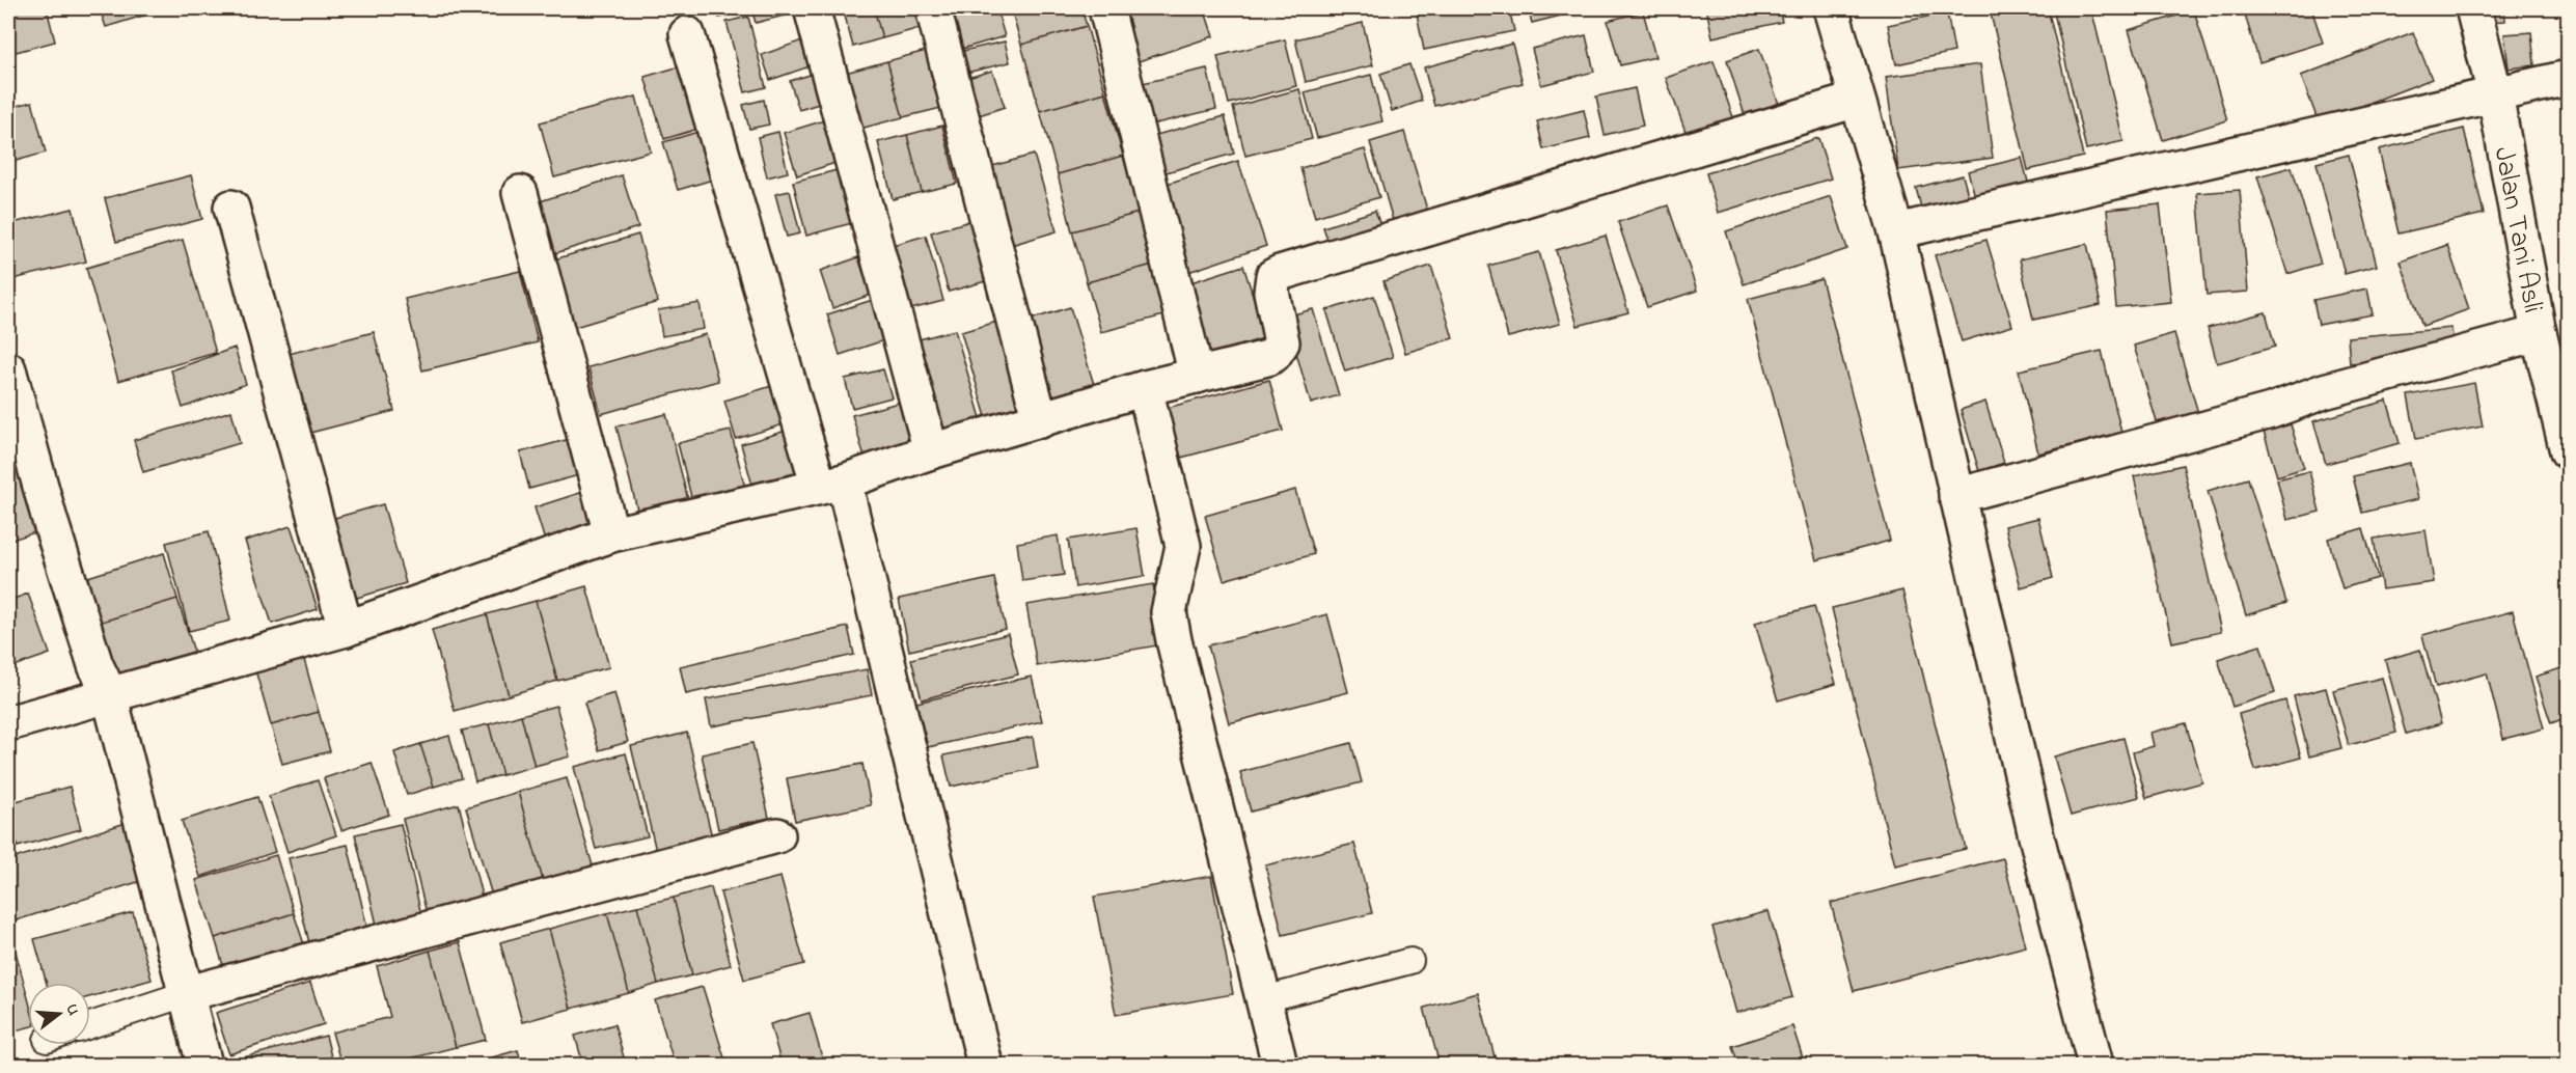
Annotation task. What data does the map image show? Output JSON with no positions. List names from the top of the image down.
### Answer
{
  "streets": {
    "street": ["Jalan Tani Asli"]
  },
  "north": "right"
}
